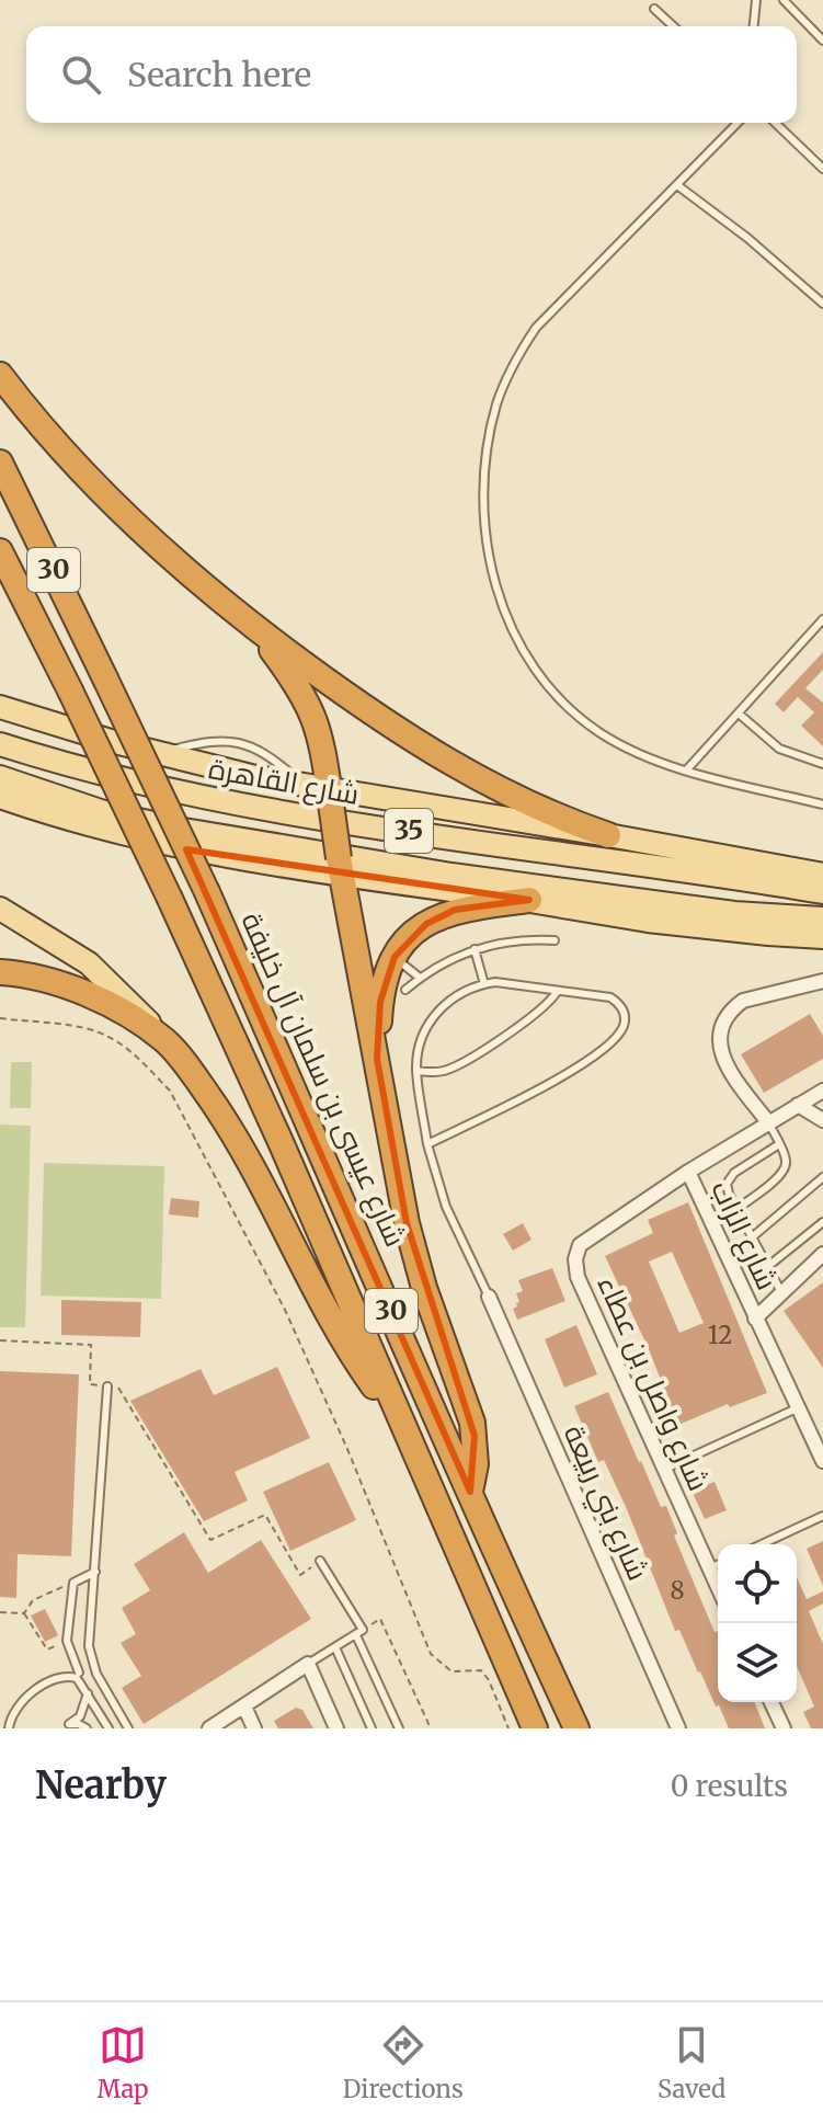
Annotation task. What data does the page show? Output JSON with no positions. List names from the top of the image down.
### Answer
{
  "streets": {
    "highway": ["30", "شارع عيسى بن سلمان آل خليفة"],
    "main road": ["شارع القاهرة", "35"],
    "street": ["شارع الزاب", "شارع واصل بن عطاء", "شارع بني ربيعة"]
  },
  "crossings": [
    ["شارع الزاب", "شارع واصل بن عطاء"]
  ],
  "house_numbers": ["12", "8"],
  "page": {
    "search": "Search here",
    "heading": ["Nearby", "0 results"],
    "nav": ["Map", "Directions", "Saved"]
  }
}
